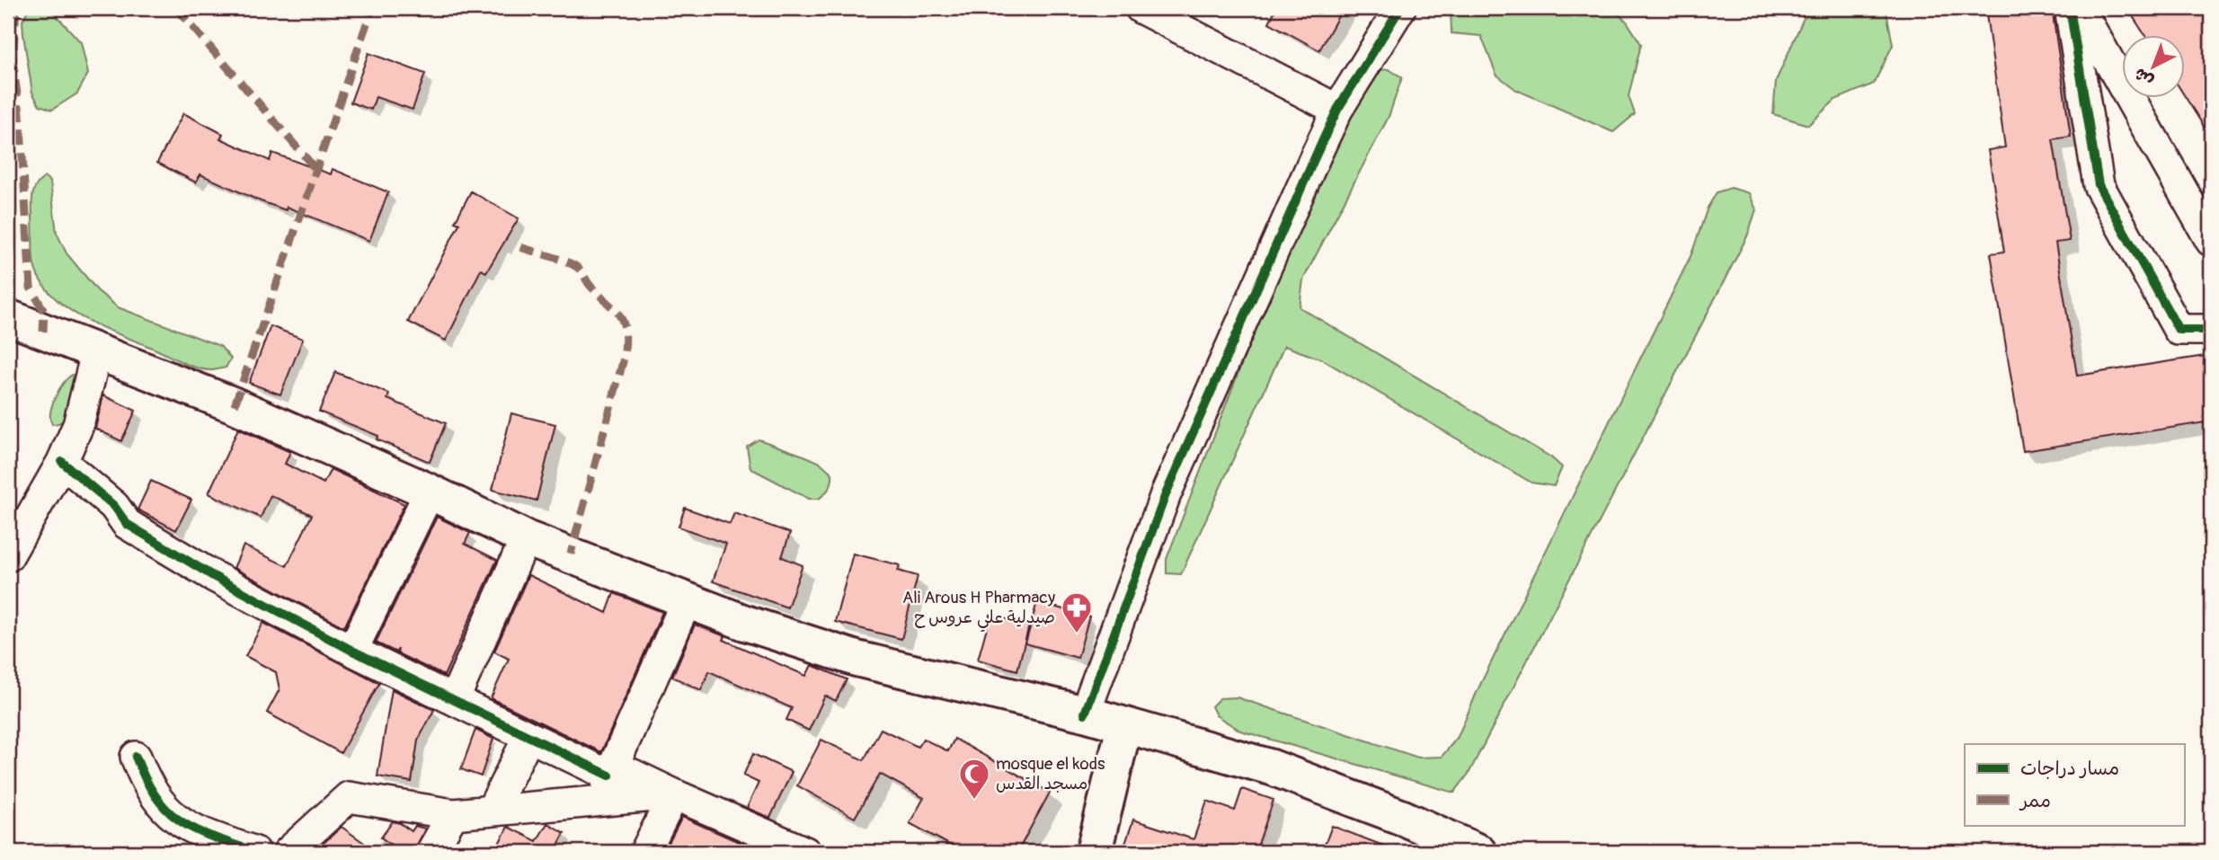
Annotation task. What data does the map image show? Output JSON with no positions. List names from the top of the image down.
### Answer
{
  "places": {
    "pharmacy": ["Ali Arous H Pharmacy صيدلية علي عروس ح"],
    "mosque": ["mosque el kods مسجد القدس"]
  },
  "legend": ["مسار دراجات", "ممر"],
  "north": "bottom left"
}
